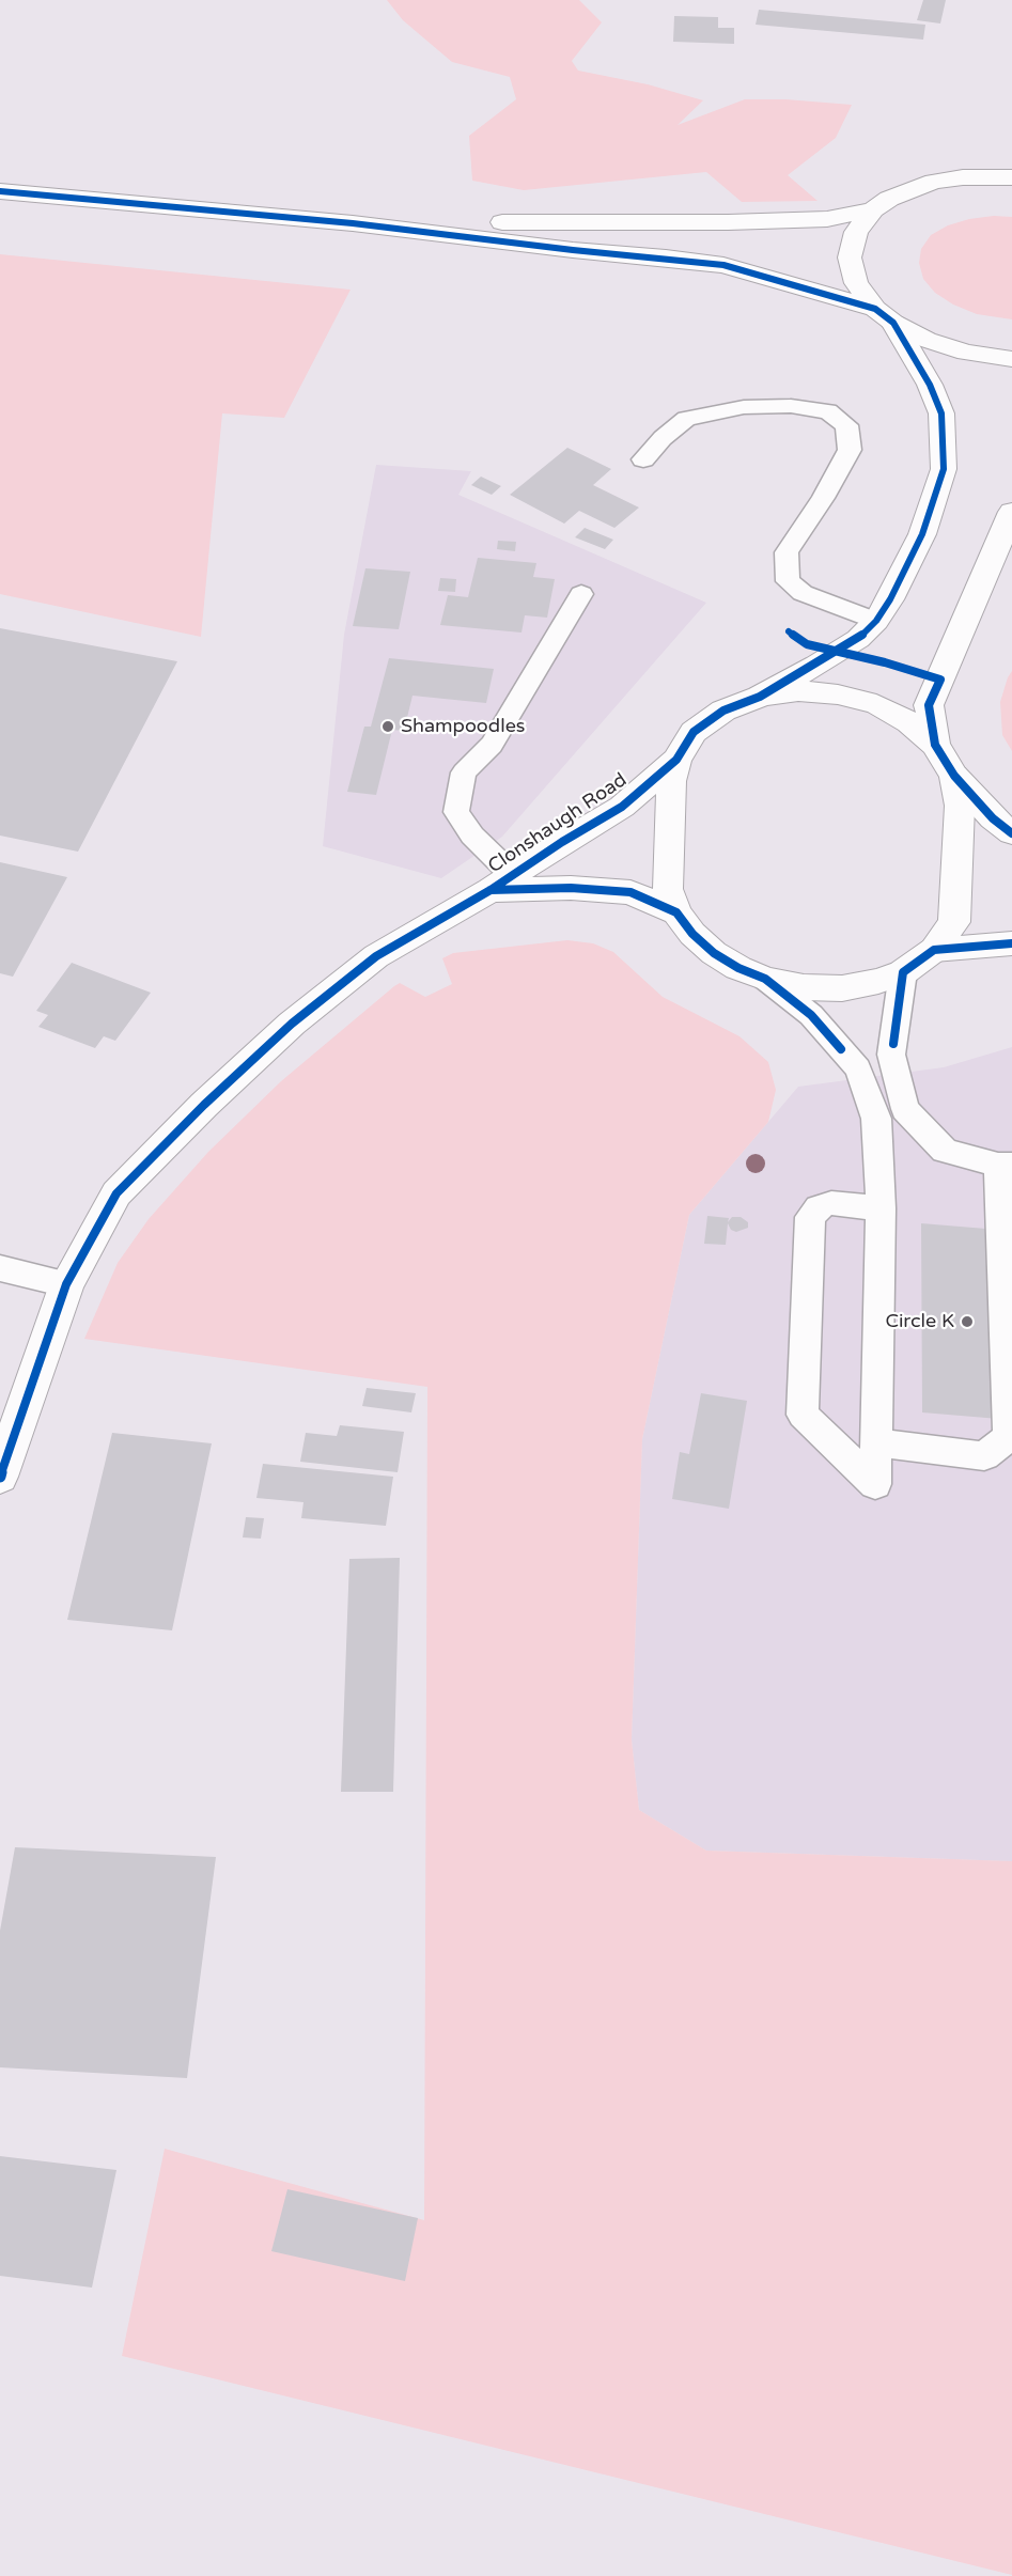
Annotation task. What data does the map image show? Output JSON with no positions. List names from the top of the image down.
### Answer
{
  "streets": {
    "street": ["Clonshaugh Road"]
  },
  "places": ["Shampoodles", "Circle K"]
}
